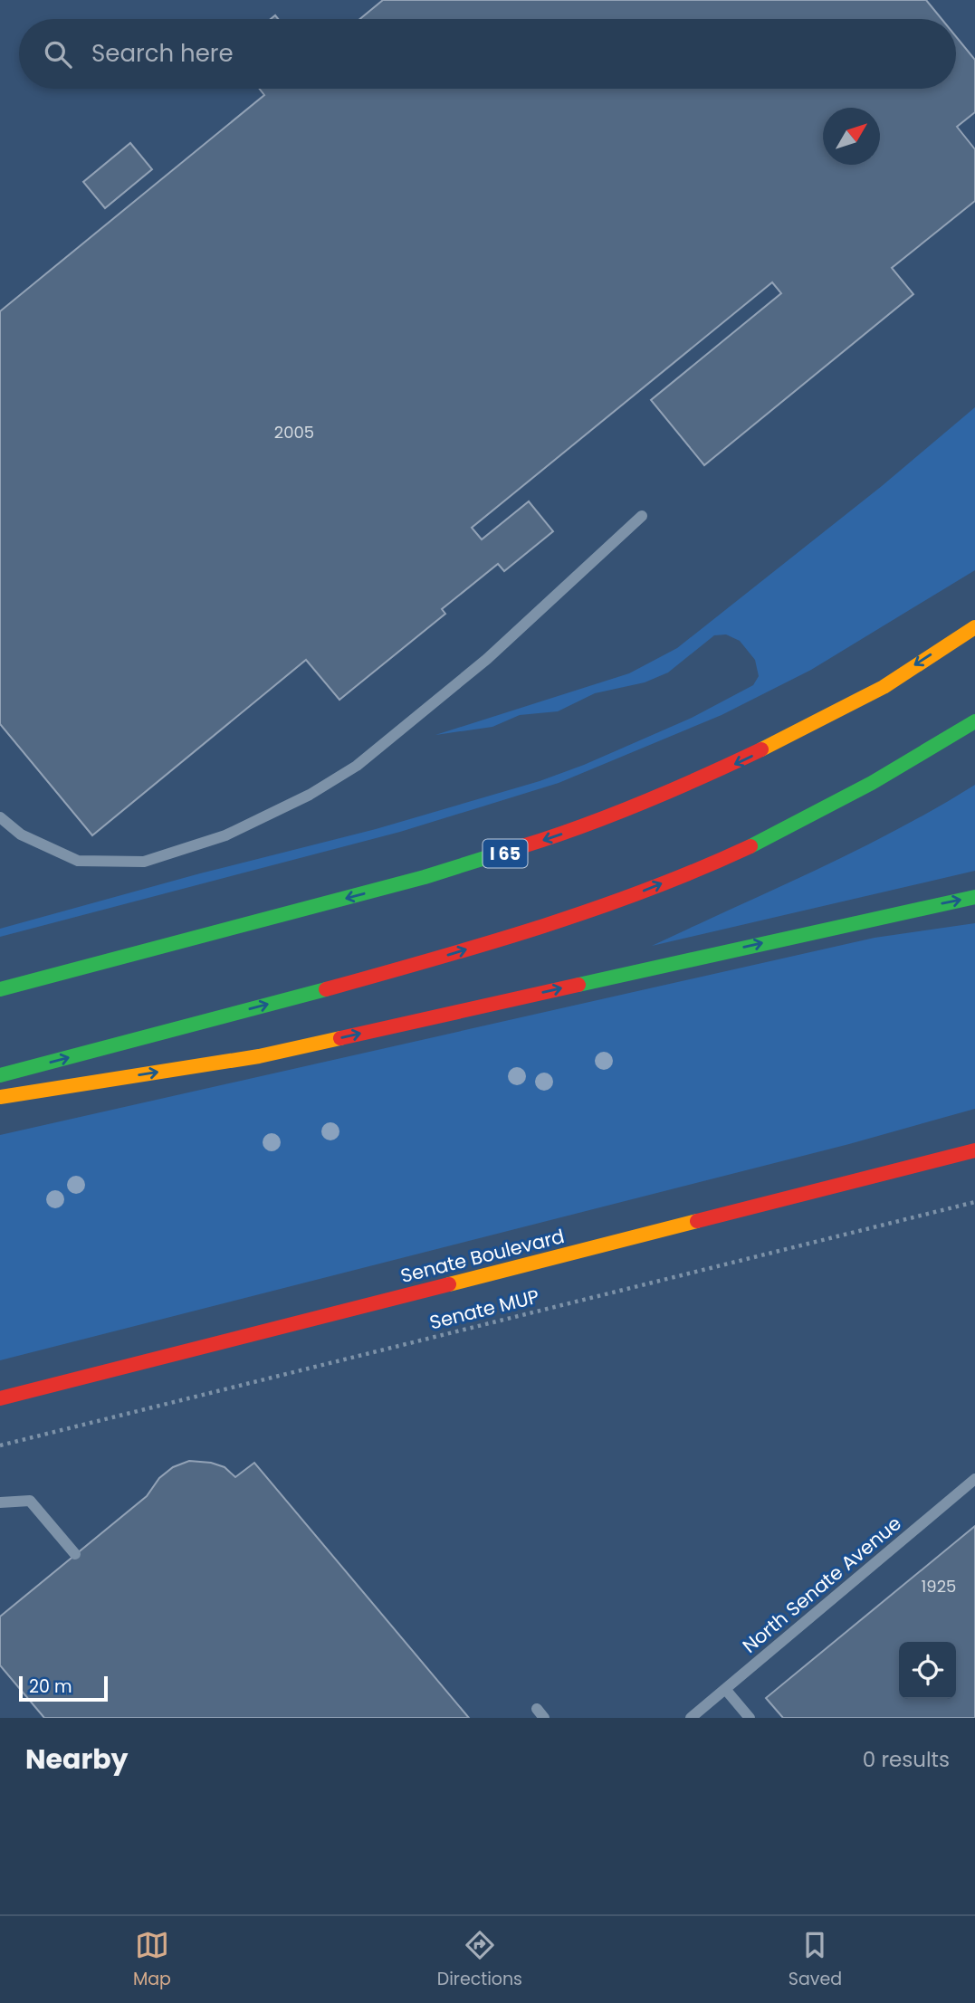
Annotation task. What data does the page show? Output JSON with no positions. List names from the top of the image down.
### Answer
{
  "streets": {
    "main road": ["I 65", "Senate Boulevard"],
    "lane": ["North Senate Avenue"],
    "path": ["Senate MUP"]
  },
  "house_numbers": ["2005", "1925"],
  "scale_bar": "20 m",
  "north": "top right",
  "page": {
    "search": "Search here",
    "scale": "20 m",
    "heading": ["Nearby", "0 results"],
    "nav": ["Map", "Directions", "Saved"]
  }
}
